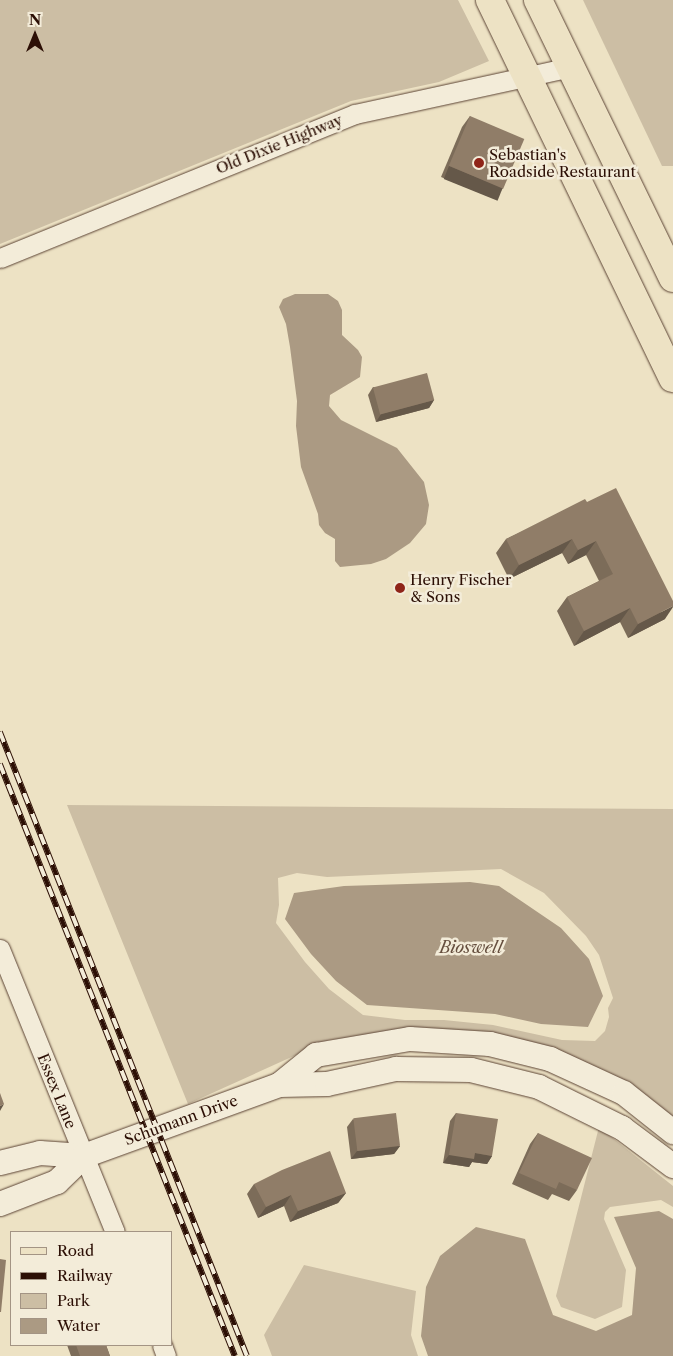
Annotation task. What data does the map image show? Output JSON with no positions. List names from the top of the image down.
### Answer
{
  "streets": {
    "street": ["Old Dixie Highway", "Essex Lane", "Schumann Drive"]
  },
  "crossings": [
    ["Essex Lane", "Schumann Drive"]
  ],
  "water": ["Bioswell"],
  "places": ["Sebastian's Roadside Restaurant", "Henry Fischer & Sons"],
  "legend": [
    "Road",
    "Railway",
    "Park",
    "Water"
  ],
  "north": "top"
}
